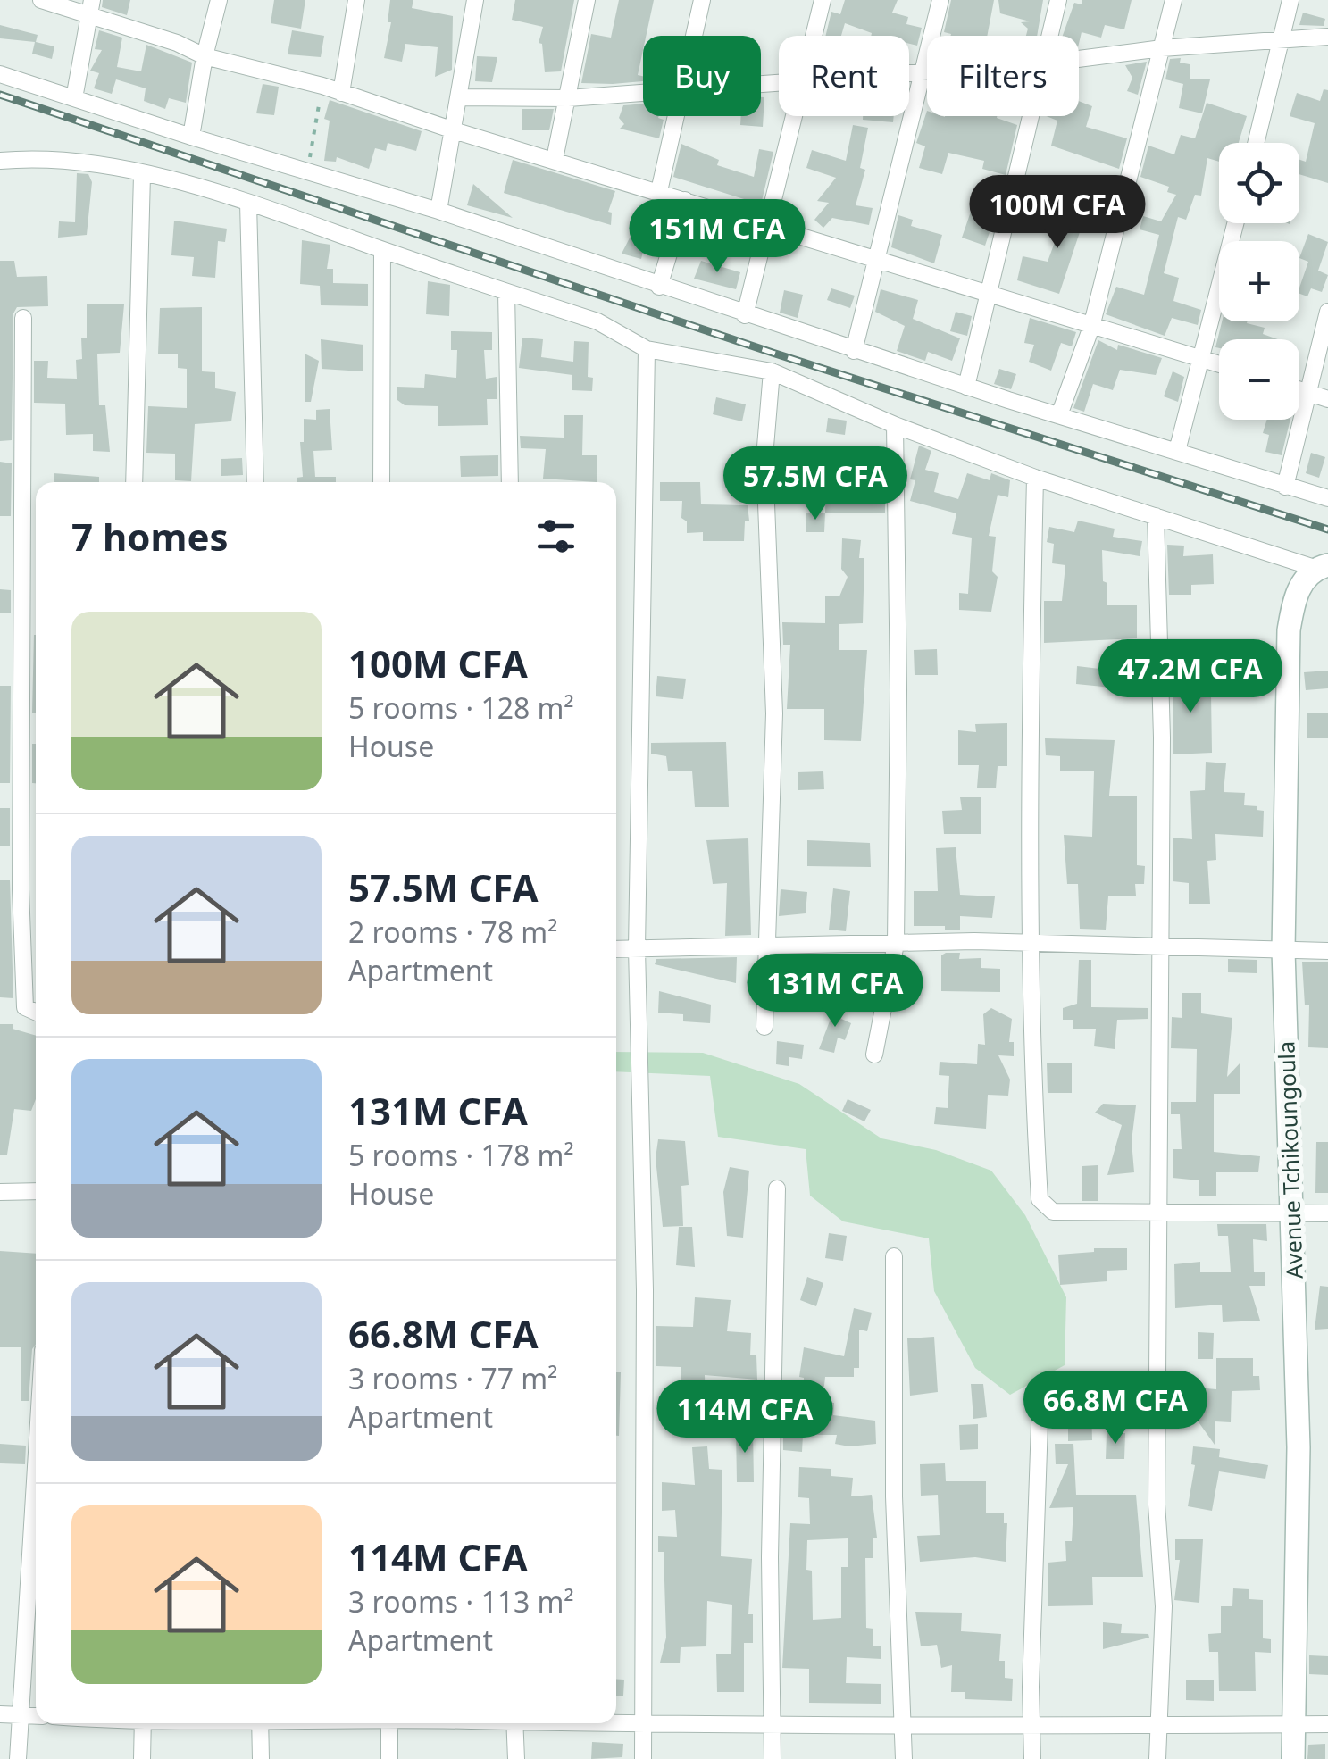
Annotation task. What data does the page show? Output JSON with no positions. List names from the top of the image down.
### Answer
{
  "streets": {
    "street": ["Avenue Tchikoungoula"]
  },
  "page": {
    "chip": ["Buy", "Rent", "Filters"],
    "map_buttons": ["+", "−"],
    "price": [
      "100M CFA",
      "151M CFA",
      "57.5M CFA",
      "47.2M CFA",
      "131M CFA",
      "66.8M CFA",
      "114M CFA"
    ],
    "heading": "7 homes",
    "list": [
      {
        "name": "100M CFA",
        "note": "5 rooms · 128 m² · House"
      },
      {
        "name": "57.5M CFA",
        "note": "2 rooms · 78 m² · Apartment"
      },
      {
        "name": "131M CFA",
        "note": "5 rooms · 178 m² · House"
      },
      {
        "name": "66.8M CFA",
        "note": "3 rooms · 77 m² · Apartment"
      },
      {
        "name": "114M CFA",
        "note": "3 rooms · 113 m² · Apartment"
      }
    ]
  }
}
